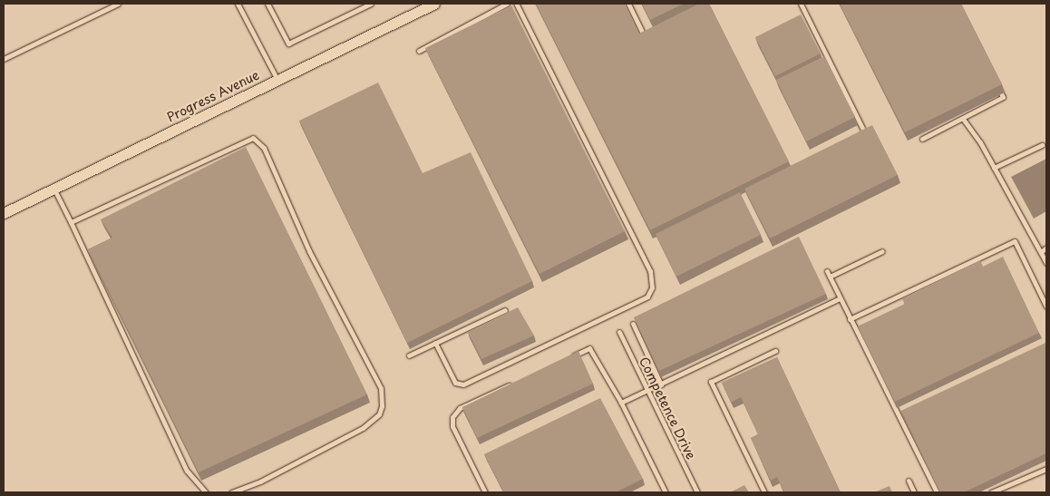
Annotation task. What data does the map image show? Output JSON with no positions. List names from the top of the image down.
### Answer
{
  "streets": {
    "street": ["Progress Avenue"],
    "lane": ["Competence Drive"]
  }
}
